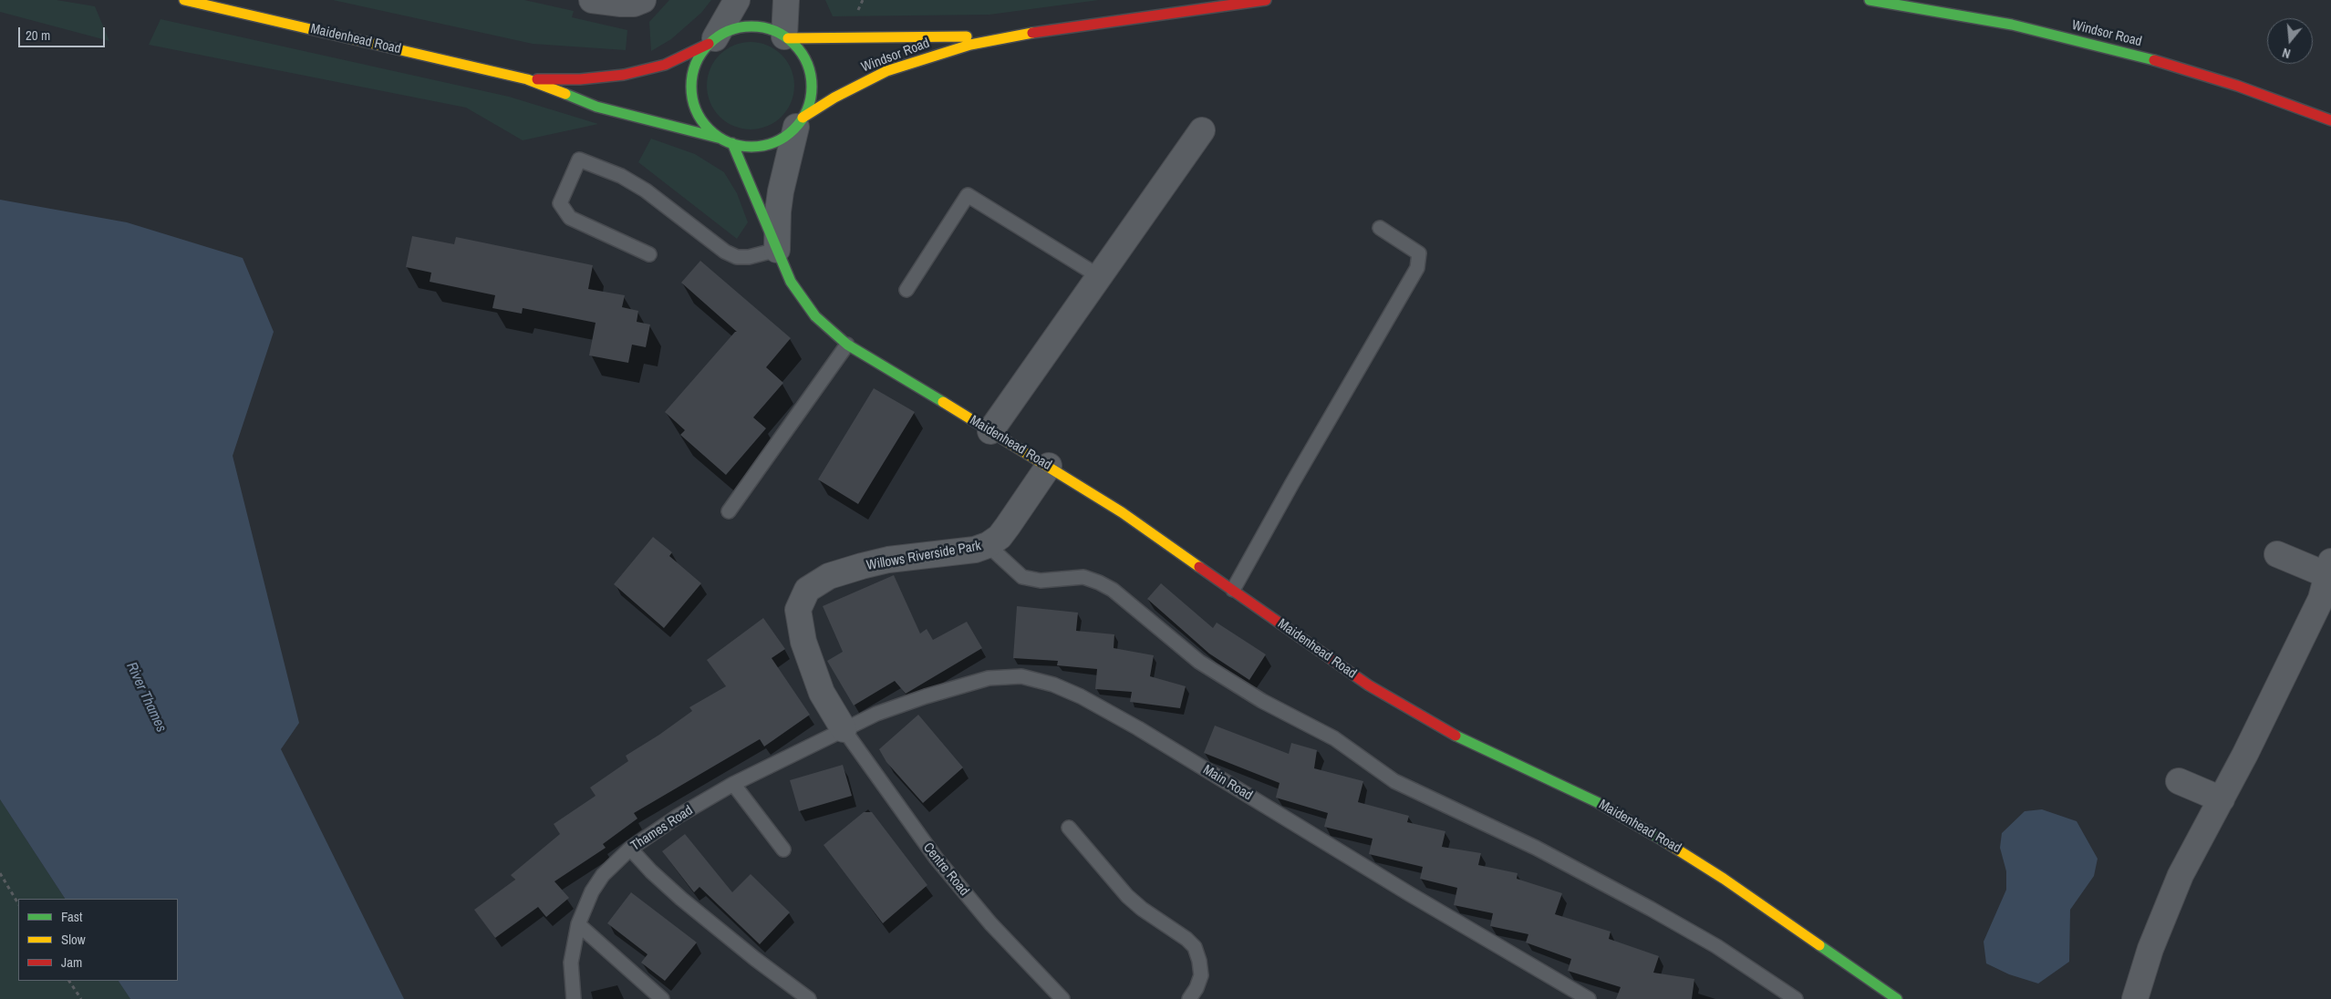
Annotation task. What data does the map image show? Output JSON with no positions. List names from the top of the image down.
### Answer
{
  "streets": {
    "main road": ["Windsor Road", "Maidenhead Road"],
    "street": ["Willows Riverside Park"],
    "lane": ["Main Road", "Thames Road", "Centre Road"]
  },
  "crossings": [
    ["Windsor Road", "Maidenhead Road"],
    ["Maidenhead Road", "Willows Riverside Park"],
    ["Willows Riverside Park", "Main Road"],
    ["Willows Riverside Park", "Thames Road"],
    ["Willows Riverside Park", "Centre Road"],
    ["Main Road", "Thames Road"],
    ["Main Road", "Centre Road"],
    ["Thames Road", "Centre Road"]
  ],
  "water": ["River Thames"],
  "legend": ["Fast", "Slow", "Jam"],
  "scale_bar": "20 m",
  "north": "bottom"
}
